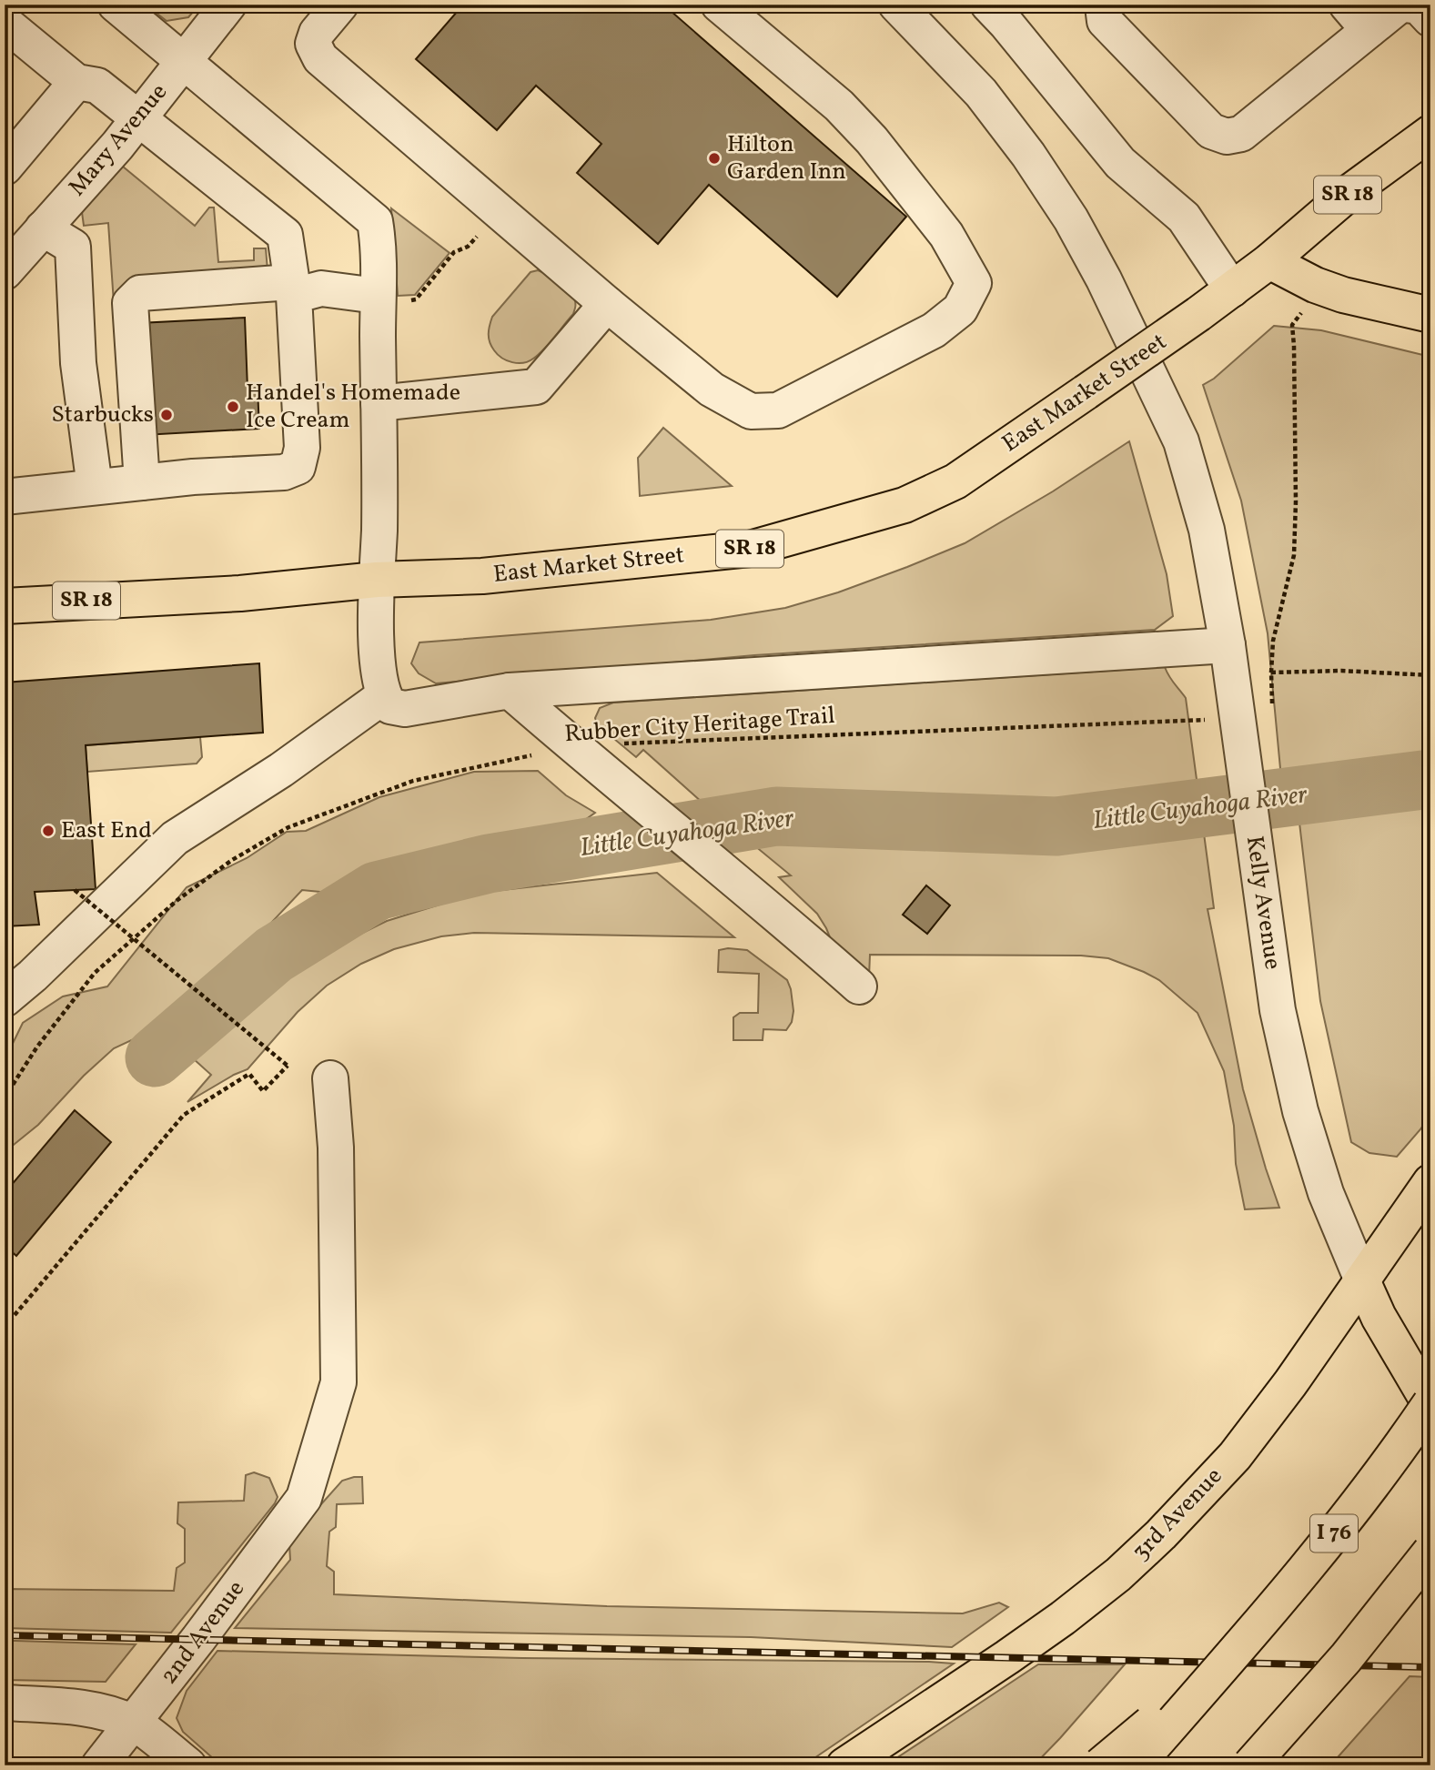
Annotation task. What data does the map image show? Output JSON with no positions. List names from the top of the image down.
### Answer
{
  "streets": {
    "main road": [
      "SR 18",
      "East Market Street",
      "Kelly Avenue",
      "3rd Avenue",
      "I 76"
    ],
    "street": ["Mary Avenue", "2nd Avenue"],
    "path": ["Rubber City Heritage Trail"]
  },
  "crossings": [
    ["Rubber City Heritage Trail", "Kelly Avenue"],
    ["Kelly Avenue", "3rd Avenue"],
    ["Kelly Avenue", "I 76"]
  ],
  "water": ["Little Cuyahoga River"],
  "places": [
    "Hilton Garden Inn",
    "Handel's Homemade Ice Cream",
    "Starbucks",
    "East End"
  ]
}
